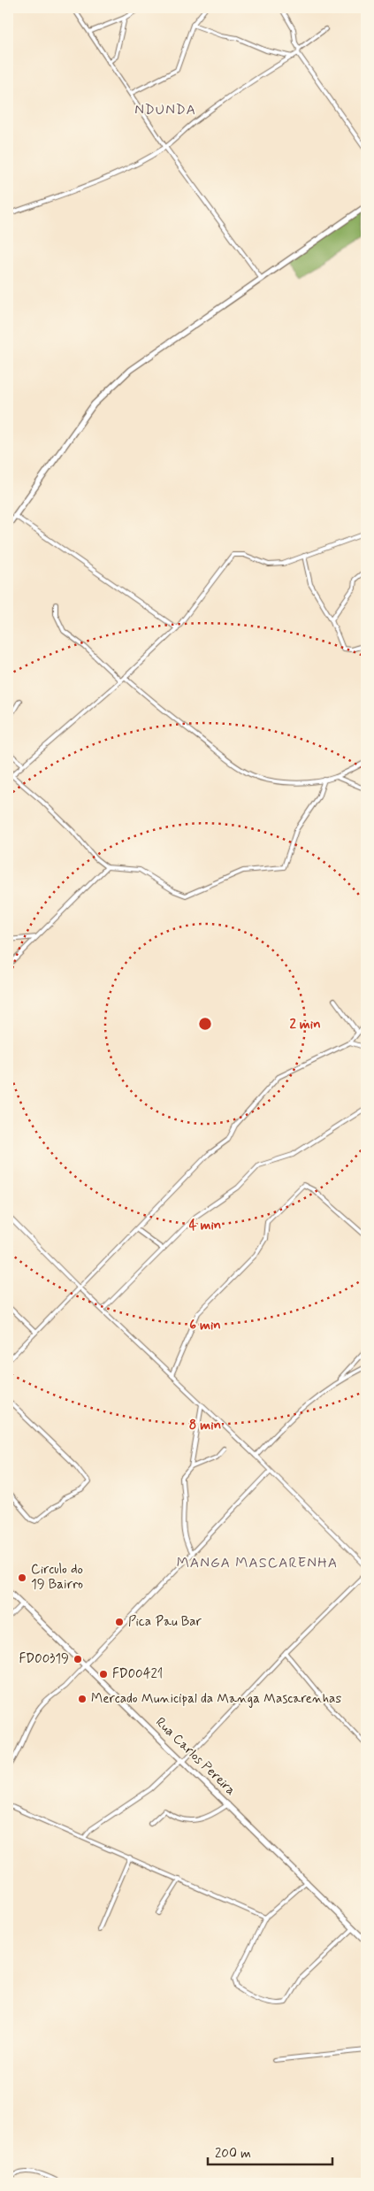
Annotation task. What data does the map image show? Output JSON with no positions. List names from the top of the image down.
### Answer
{
  "streets": {
    "main road": ["Rua Carlos Pereira"]
  },
  "districts": ["NDUNDA", "MANGA MASCARENHA"],
  "places": [
    "Circulo do 19 Bairro",
    "Pica Pau Bar",
    "FD00319",
    "FD00421",
    "Mercado Municipal da Manga Mascarenhas"
  ],
  "scale_bar": "200 m",
  "rings": [
    "2 min",
    "4 min",
    "6 min",
    "8 min"
  ]
}
